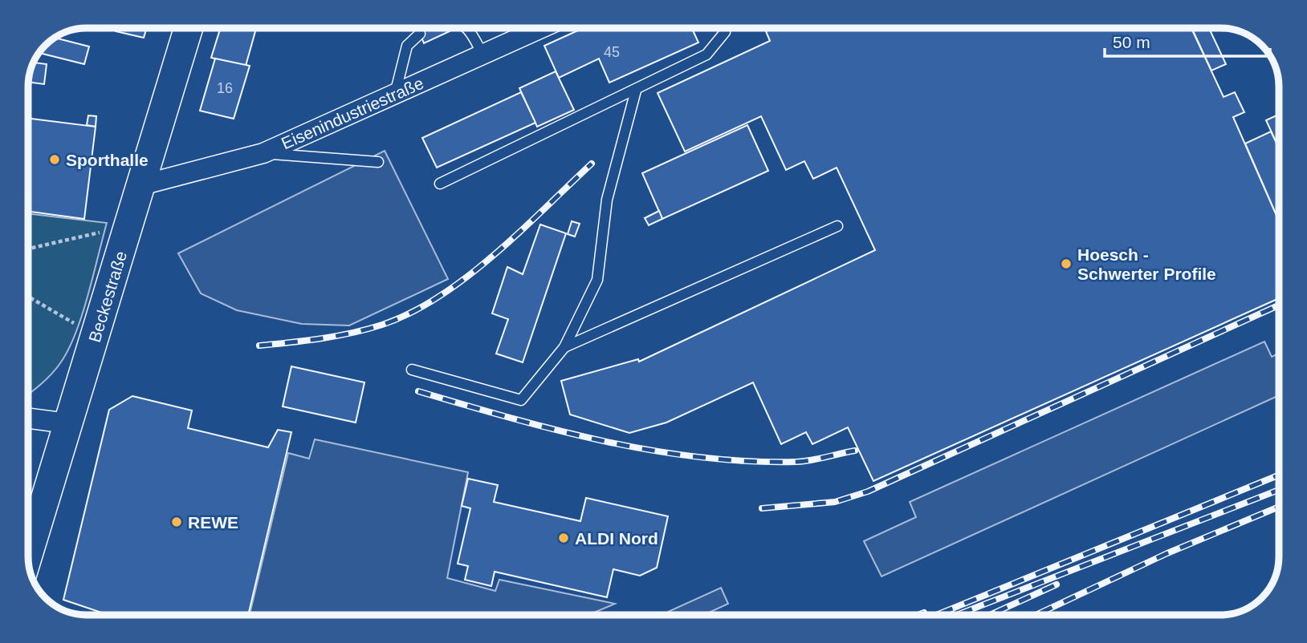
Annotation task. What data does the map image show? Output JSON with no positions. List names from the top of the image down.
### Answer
{
  "streets": {
    "main road": ["Beckestraße"],
    "street": ["Eisenindustriestraße"]
  },
  "crossings": [
    ["Eisenindustriestraße", "Beckestraße"]
  ],
  "places": [
    "Sporthalle",
    "Hoesch - Schwerter Profile",
    "REWE",
    "ALDI Nord"
  ],
  "house_numbers": ["45", "16"],
  "scale_bar": "50 m"
}
